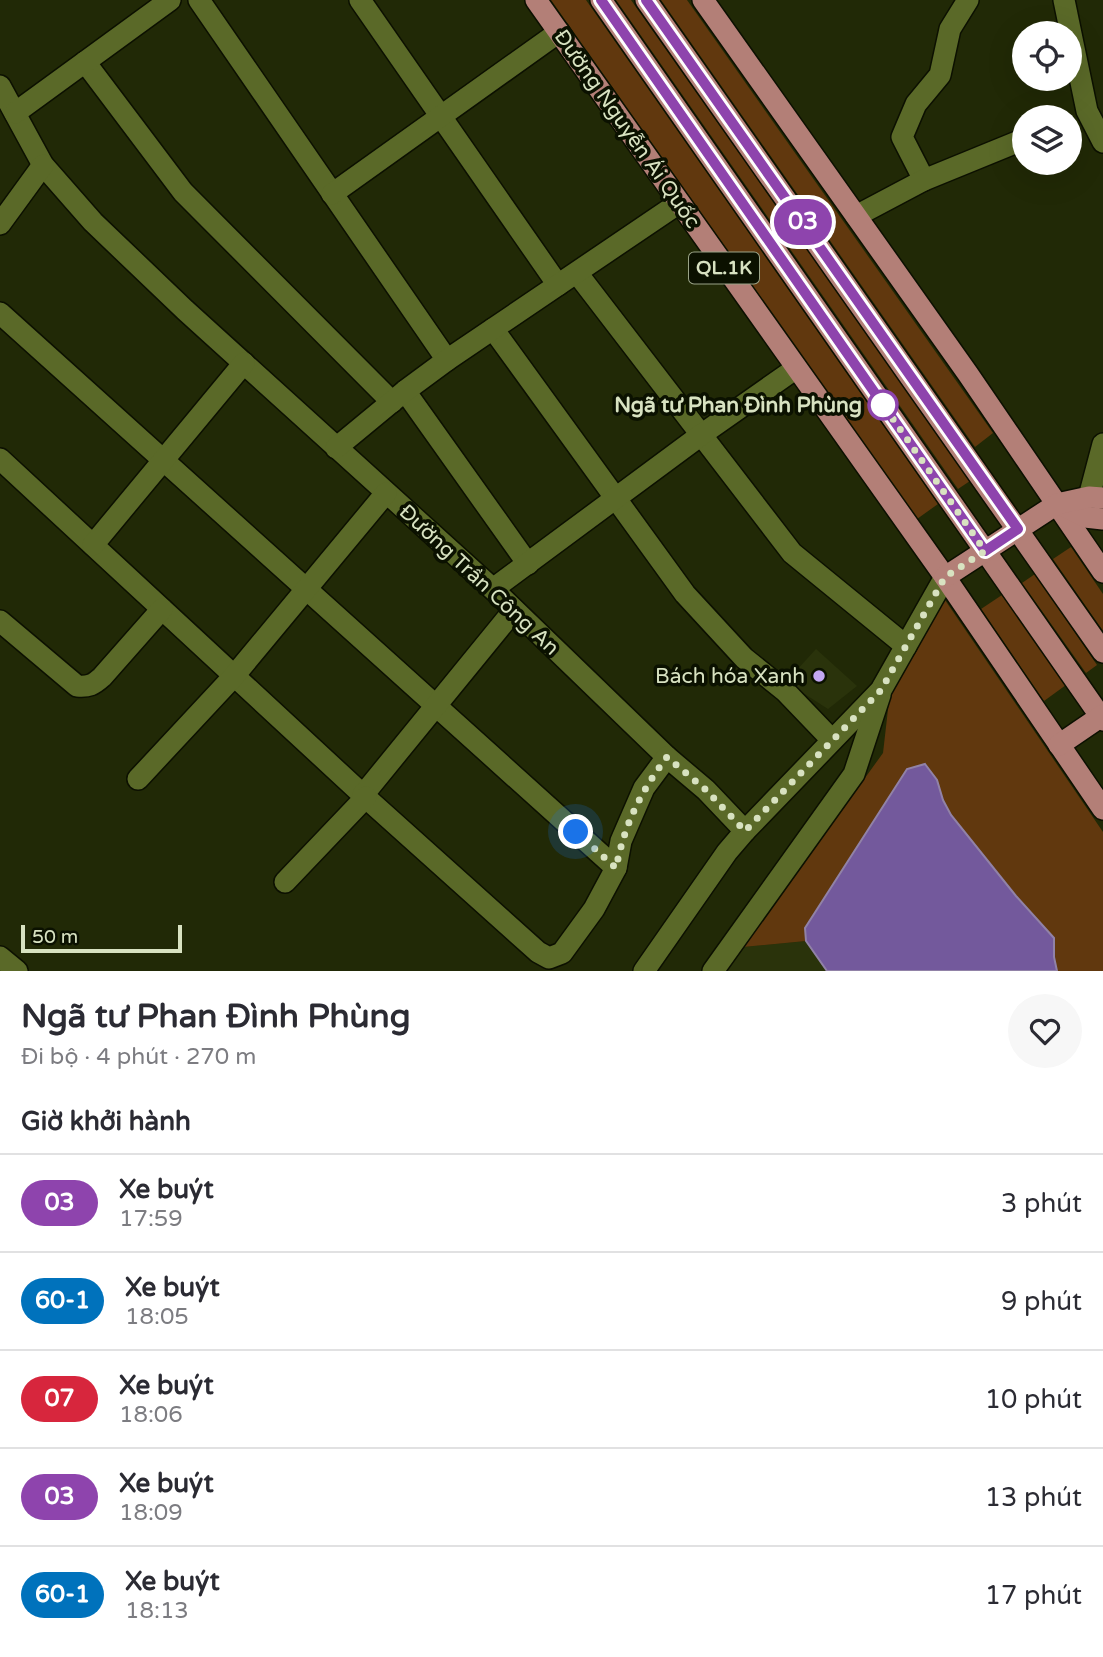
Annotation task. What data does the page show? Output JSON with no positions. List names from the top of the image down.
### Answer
{
  "streets": {
    "main road": ["Đường Nguyễn Ái Quốc", "QL.1K"],
    "street": ["Đường Trần Công An"]
  },
  "places": ["Ngã tư Phan Đình Phùng", "Bách hóa Xanh"],
  "lines": ["bus line 03"],
  "scale_bar": "50 m",
  "page": {
    "on_map": "03",
    "scale": "50 m",
    "heading": [
      ["Ngã tư Phan Đình Phùng", "Đi bộ · 4 phút · 270 m"],
      "Giờ khởi hành"
    ],
    "list": [
      {
        "mark": "03",
        "name": "Xe buýt",
        "note": "17:59",
        "value": "3 phút"
      },
      {
        "mark": "60-1",
        "name": "Xe buýt",
        "note": "18:05",
        "value": "9 phút"
      },
      {
        "mark": "07",
        "name": "Xe buýt",
        "note": "18:06",
        "value": "10 phút"
      },
      {
        "mark": "03",
        "name": "Xe buýt",
        "note": "18:09",
        "value": "13 phút"
      },
      {
        "mark": "60-1",
        "name": "Xe buýt",
        "note": "18:13",
        "value": "17 phút"
      }
    ]
  }
}
